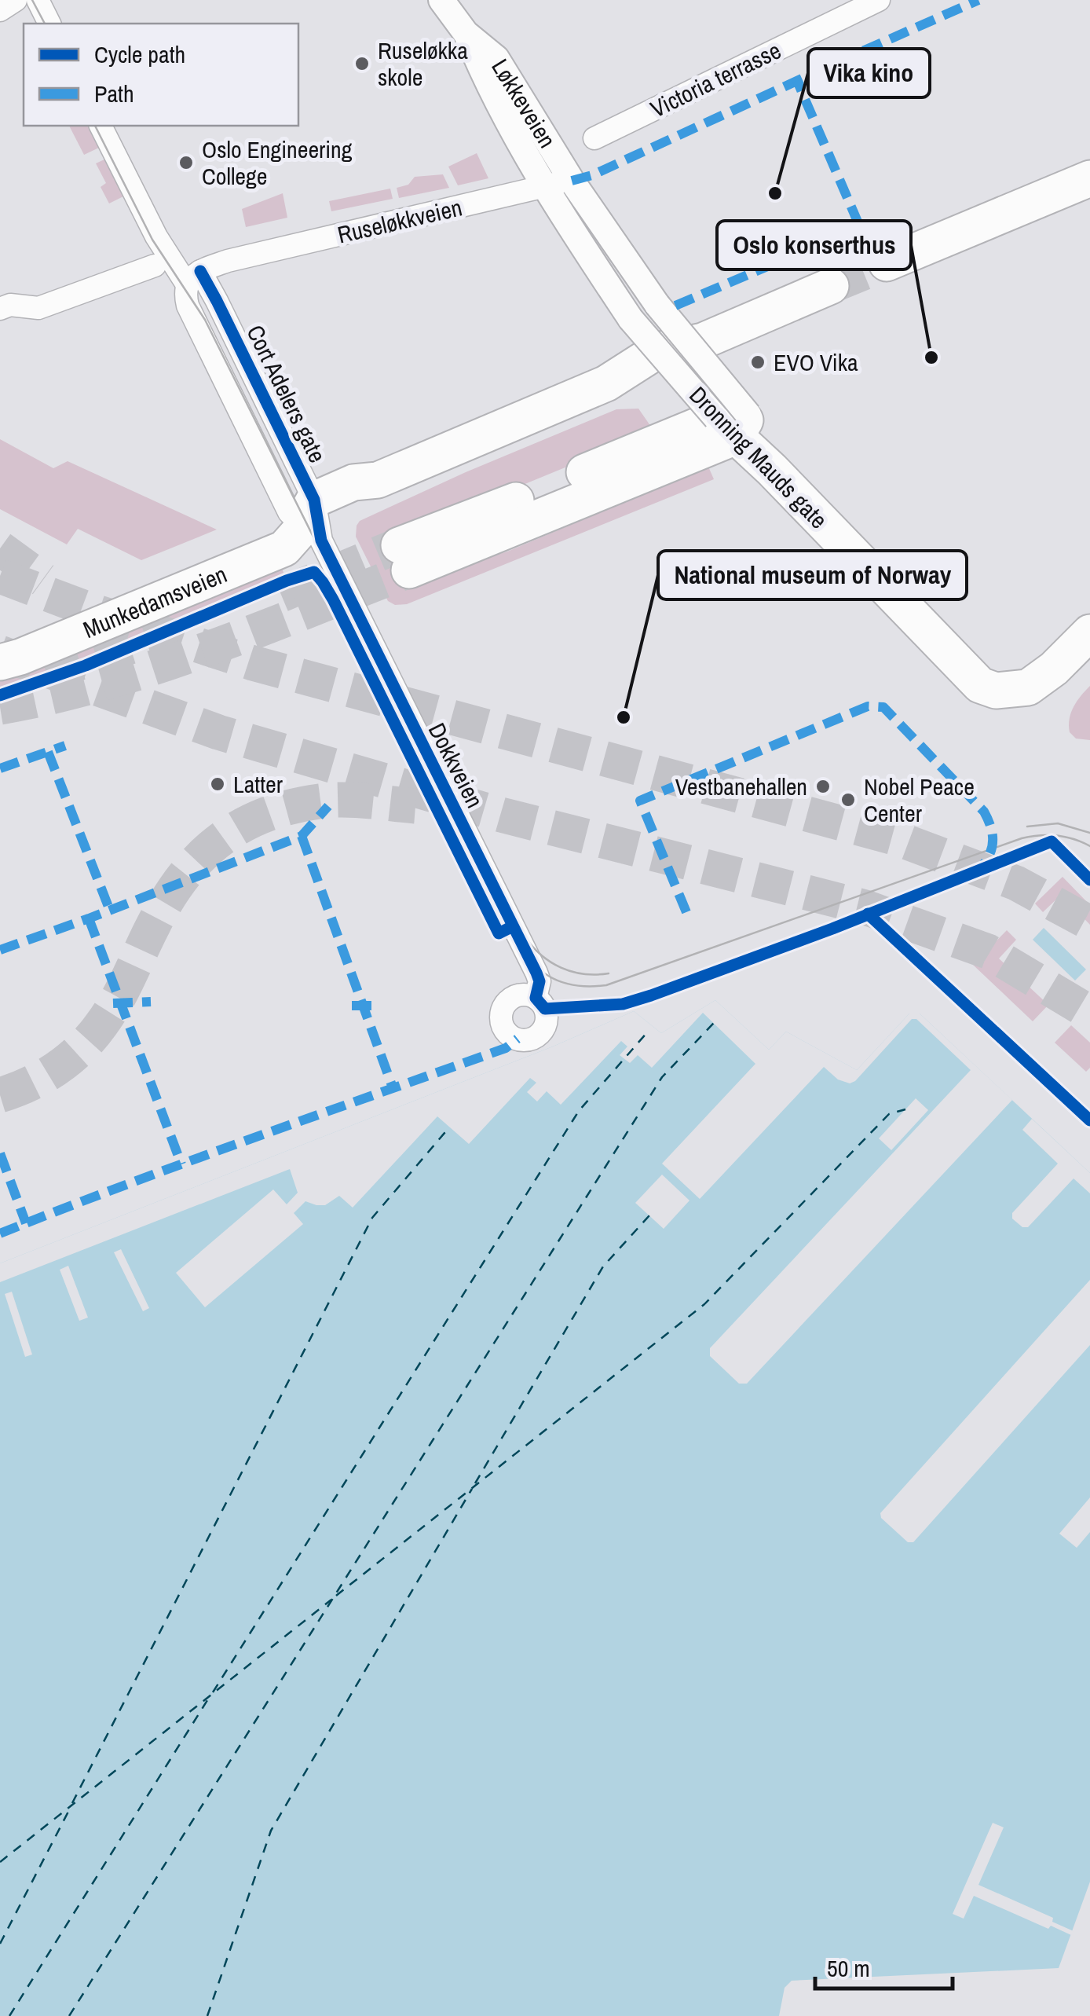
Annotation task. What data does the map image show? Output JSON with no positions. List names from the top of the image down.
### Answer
{
  "streets": {
    "highway": ["Dronning Mauds gate", "Munkedamsveien"],
    "street": [
      "Victoria terrasse",
      "Løkkeveien",
      "Ruseløkkveien",
      "Cort Adelers gate",
      "Dokkveien"
    ]
  },
  "crossings": [
    ["Løkkeveien", "Ruseløkkveien"],
    ["Løkkeveien", "Dronning Mauds gate"],
    ["Ruseløkkveien", "Cort Adelers gate"],
    ["Ruseløkkveien", "Dronning Mauds gate"],
    ["Cort Adelers gate", "Munkedamsveien"],
    ["Cort Adelers gate", "Dokkveien"],
    ["Munkedamsveien", "Dokkveien"]
  ],
  "places": [
    "Ruseløkka skole",
    "Oslo Engineering College",
    "Vika kino",
    "Oslo konserthus",
    "EVO Vika",
    "National museum of Norway",
    "Latter",
    "Vestbanehallen",
    "Nobel Peace Center"
  ],
  "legend": ["Cycle path", "Path"],
  "scale_bar": "50 m"
}
